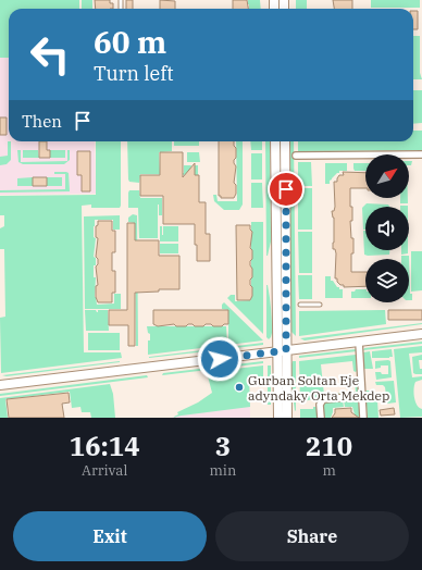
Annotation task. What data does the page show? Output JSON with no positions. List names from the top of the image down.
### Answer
{
  "places": ["Gurban Soltan Eje adyndaky Orta Mekdep"],
  "north": "top right",
  "page": {
    "turn": ["60 m", "Turn left"],
    "then": "Then",
    "eta": [
      "16:14",
      "Arrival",
      "3",
      "min",
      "210",
      "m"
    ],
    "buttons": ["Exit", "Share"]
  }
}
